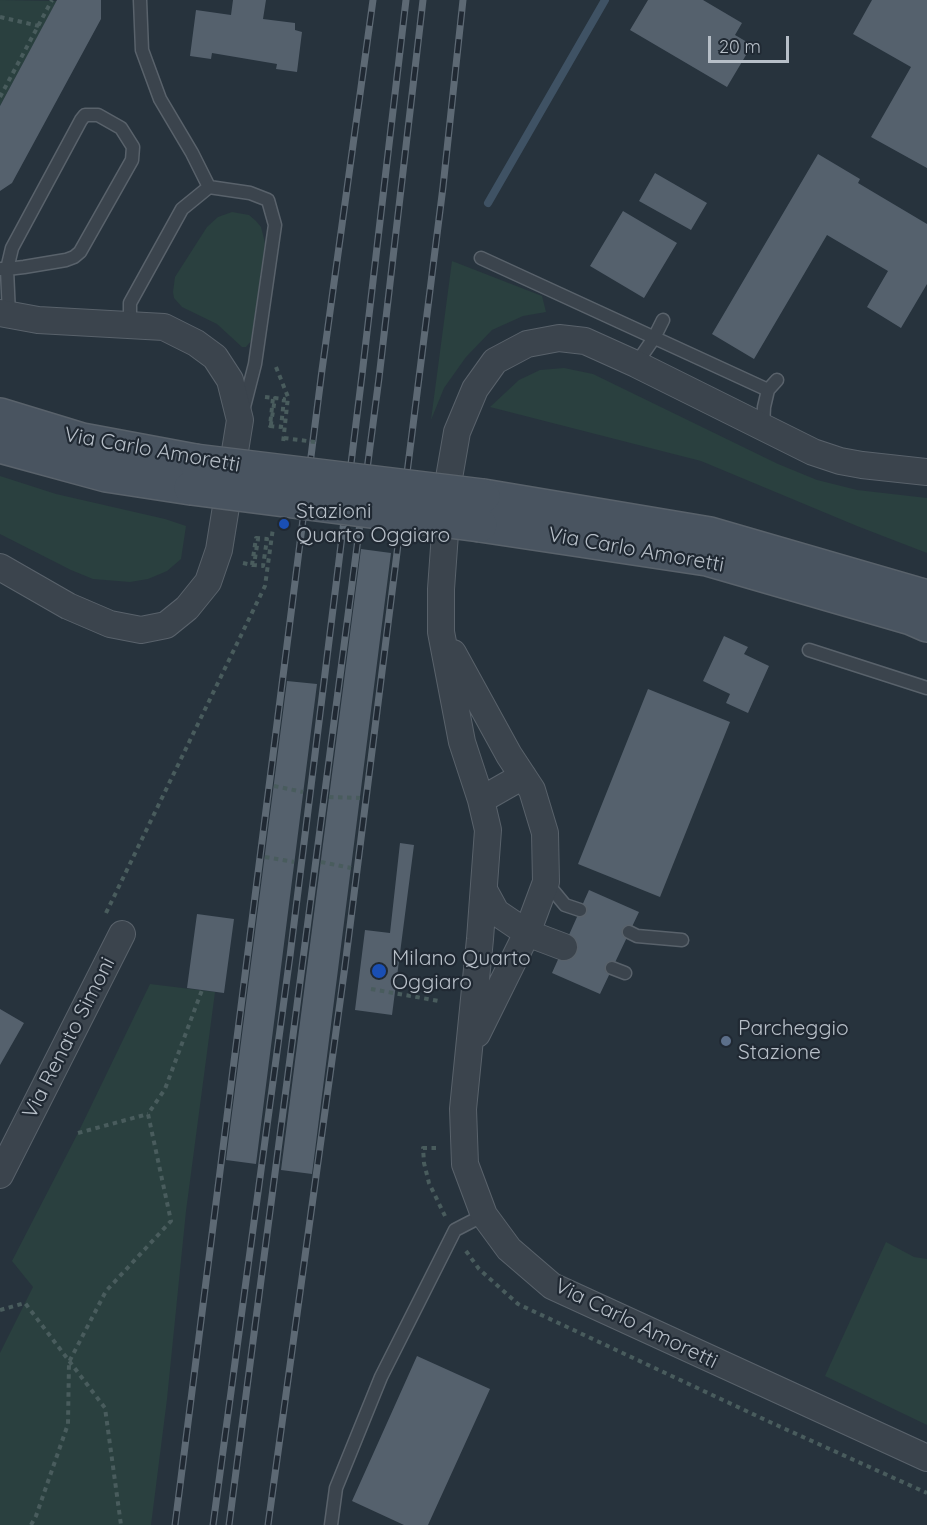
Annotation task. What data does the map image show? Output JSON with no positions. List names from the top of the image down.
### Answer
{
  "streets": {
    "street": ["Via Carlo Amoretti", "Via Renato Simoni"]
  },
  "places": ["Stazioni Quarto Oggiaro", "Milano Quarto Oggiaro", "Parcheggio Stazione"],
  "scale_bar": "20 m"
}
